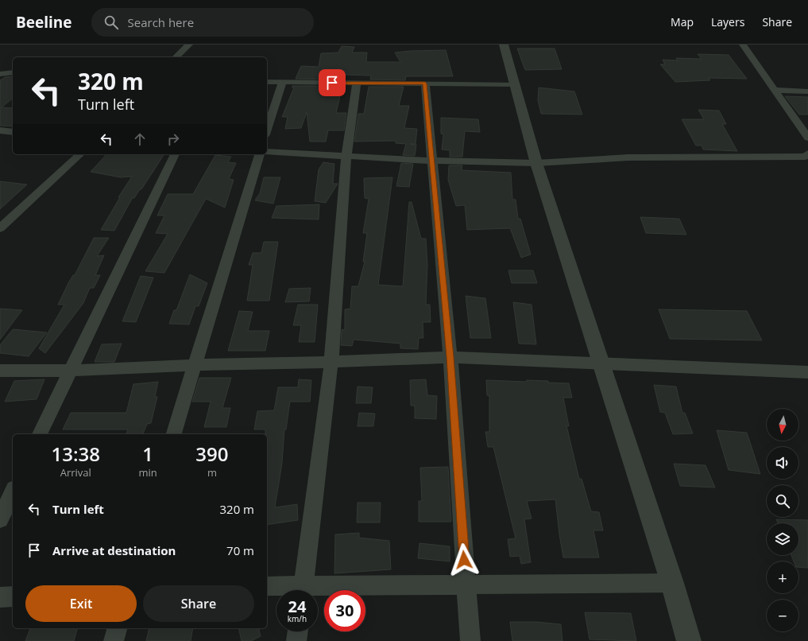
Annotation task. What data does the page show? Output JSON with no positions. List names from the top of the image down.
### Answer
{
  "north": "bottom",
  "page": {
    "header": "Beeline",
    "search": "Search here",
    "nav": ["Map", "Layers", "Share"],
    "turn": ["320 m", "Turn left"],
    "map_buttons": ["+", "−"],
    "eta": [
      "13:38",
      "Arrival",
      "1",
      "min",
      "390",
      "m"
    ],
    "list": [
      {
        "name": "Turn left",
        "value": "320 m"
      },
      {
        "name": "Arrive at destination",
        "value": "70 m"
      }
    ],
    "buttons": ["Exit", "Share"],
    "speed": "24 km/h",
    "limit": "30"
  }
}
